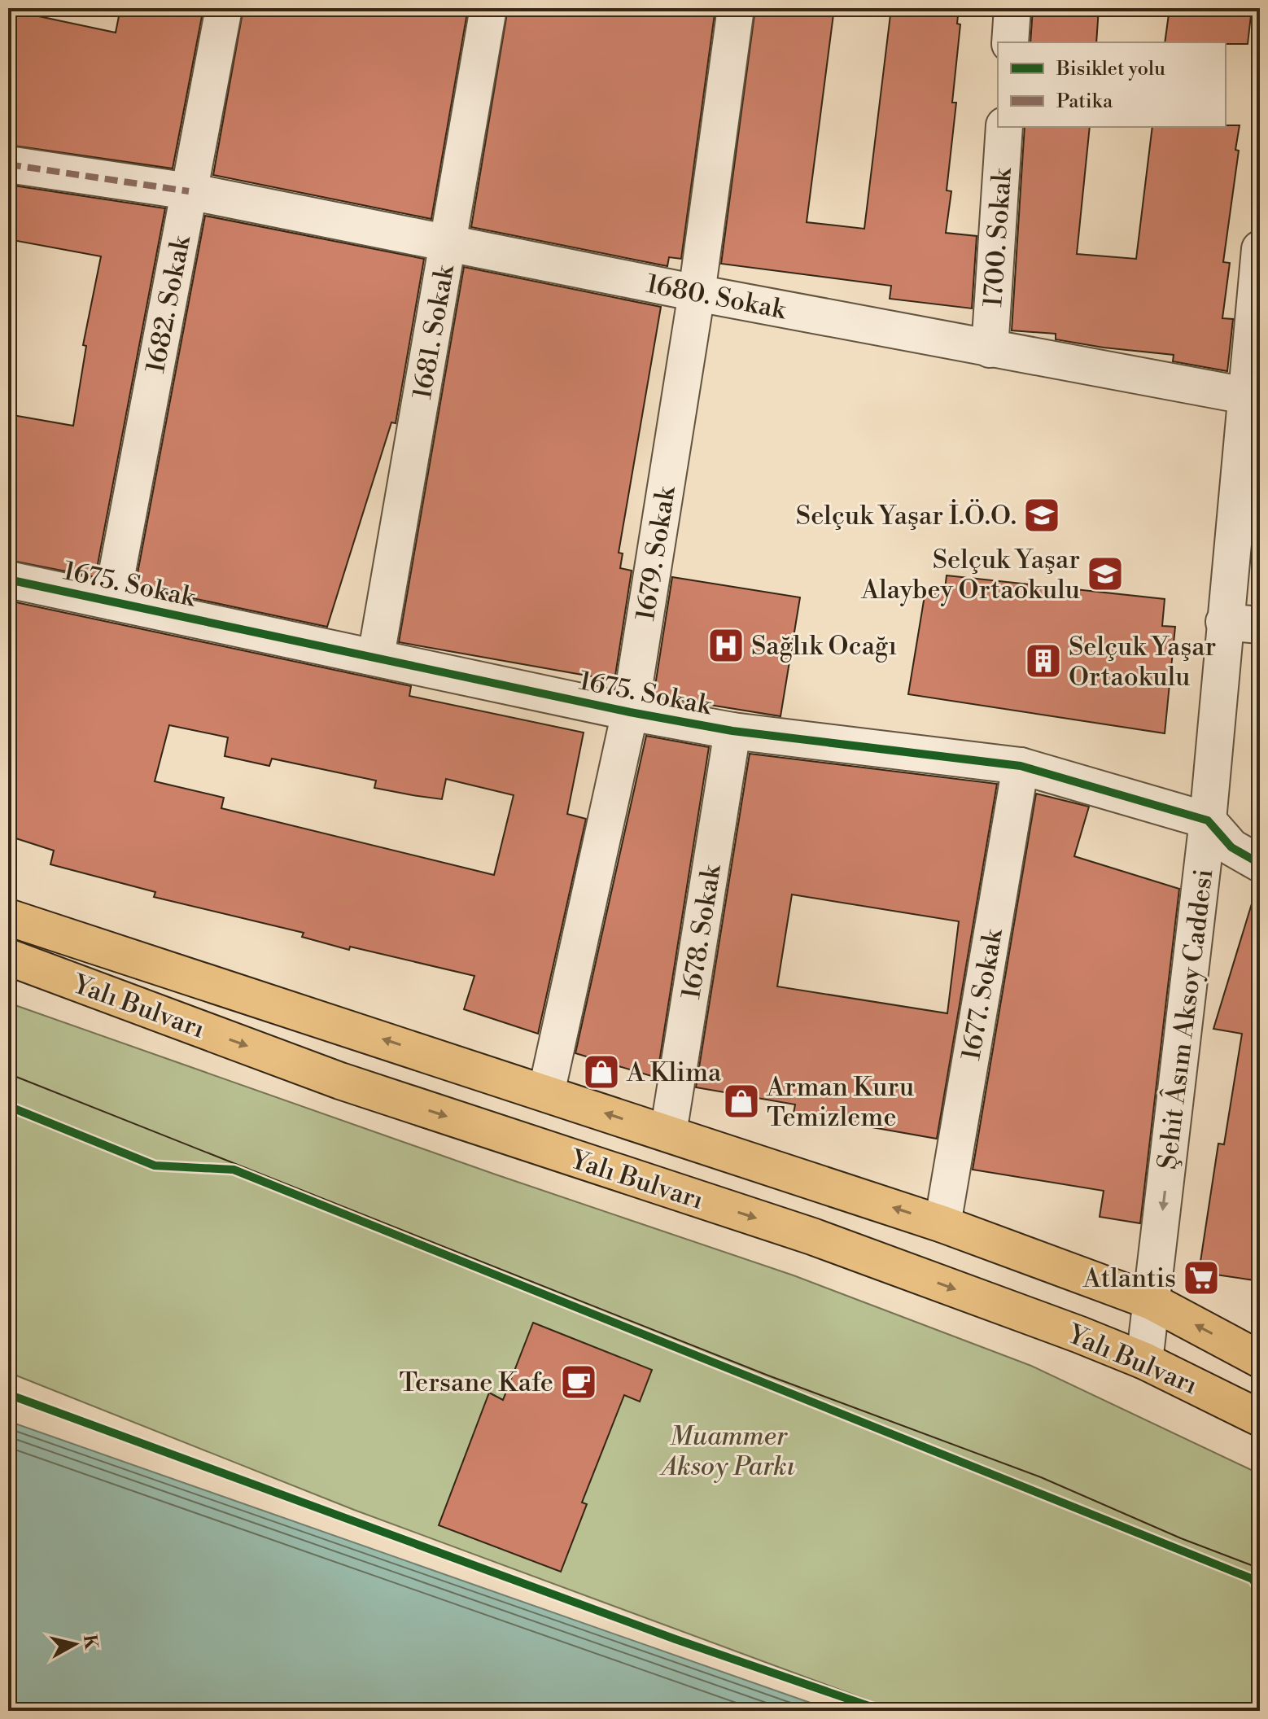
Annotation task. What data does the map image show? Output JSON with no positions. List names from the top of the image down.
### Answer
{
  "streets": {
    "main road": ["Yalı Bulvarı"],
    "street": [
      "1700. Sokak",
      "1680. Sokak",
      "1682. Sokak",
      "1681. Sokak",
      "1679. Sokak",
      "1675. Sokak",
      "1678. Sokak",
      "1677. Sokak",
      "Şehit Âsım Aksoy Caddesi"
    ]
  },
  "crossings": [
    ["1700. Sokak", "1680. Sokak"],
    ["1680. Sokak", "1682. Sokak"],
    ["1680. Sokak", "1681. Sokak"],
    ["1680. Sokak", "1679. Sokak"],
    ["1680. Sokak", "Şehit Âsım Aksoy Caddesi"],
    ["1682. Sokak", "1675. Sokak"],
    ["1681. Sokak", "1675. Sokak"],
    ["1679. Sokak", "1675. Sokak"],
    ["1679. Sokak", "Yalı Bulvarı"],
    ["1675. Sokak", "1678. Sokak"],
    ["1675. Sokak", "1677. Sokak"],
    ["1675. Sokak", "Şehit Âsım Aksoy Caddesi"],
    ["1678. Sokak", "Yalı Bulvarı"],
    ["1677. Sokak", "Yalı Bulvarı"],
    ["Yalı Bulvarı", "Şehit Âsım Aksoy Caddesi"]
  ],
  "one_way": ["Şehit Âsım Aksoy Caddesi"],
  "parks": ["Muammer Aksoy Parkı"],
  "places": {
    "school or university": ["Selçuk Yaşar İ.Ö.O.", "Selçuk Yaşar Alaybey Ortaokulu"],
    "hospital": ["Sağlık Ocağı"],
    "building": ["Selçuk Yaşar Ortaokulu"],
    "shop": ["A Klima", "Arman Kuru Temizleme"],
    "supermarket": ["Atlantis"],
    "cafe": ["Tersane Kafe"]
  },
  "legend": ["Bisiklet yolu", "Patika"],
  "north": "right"
}
